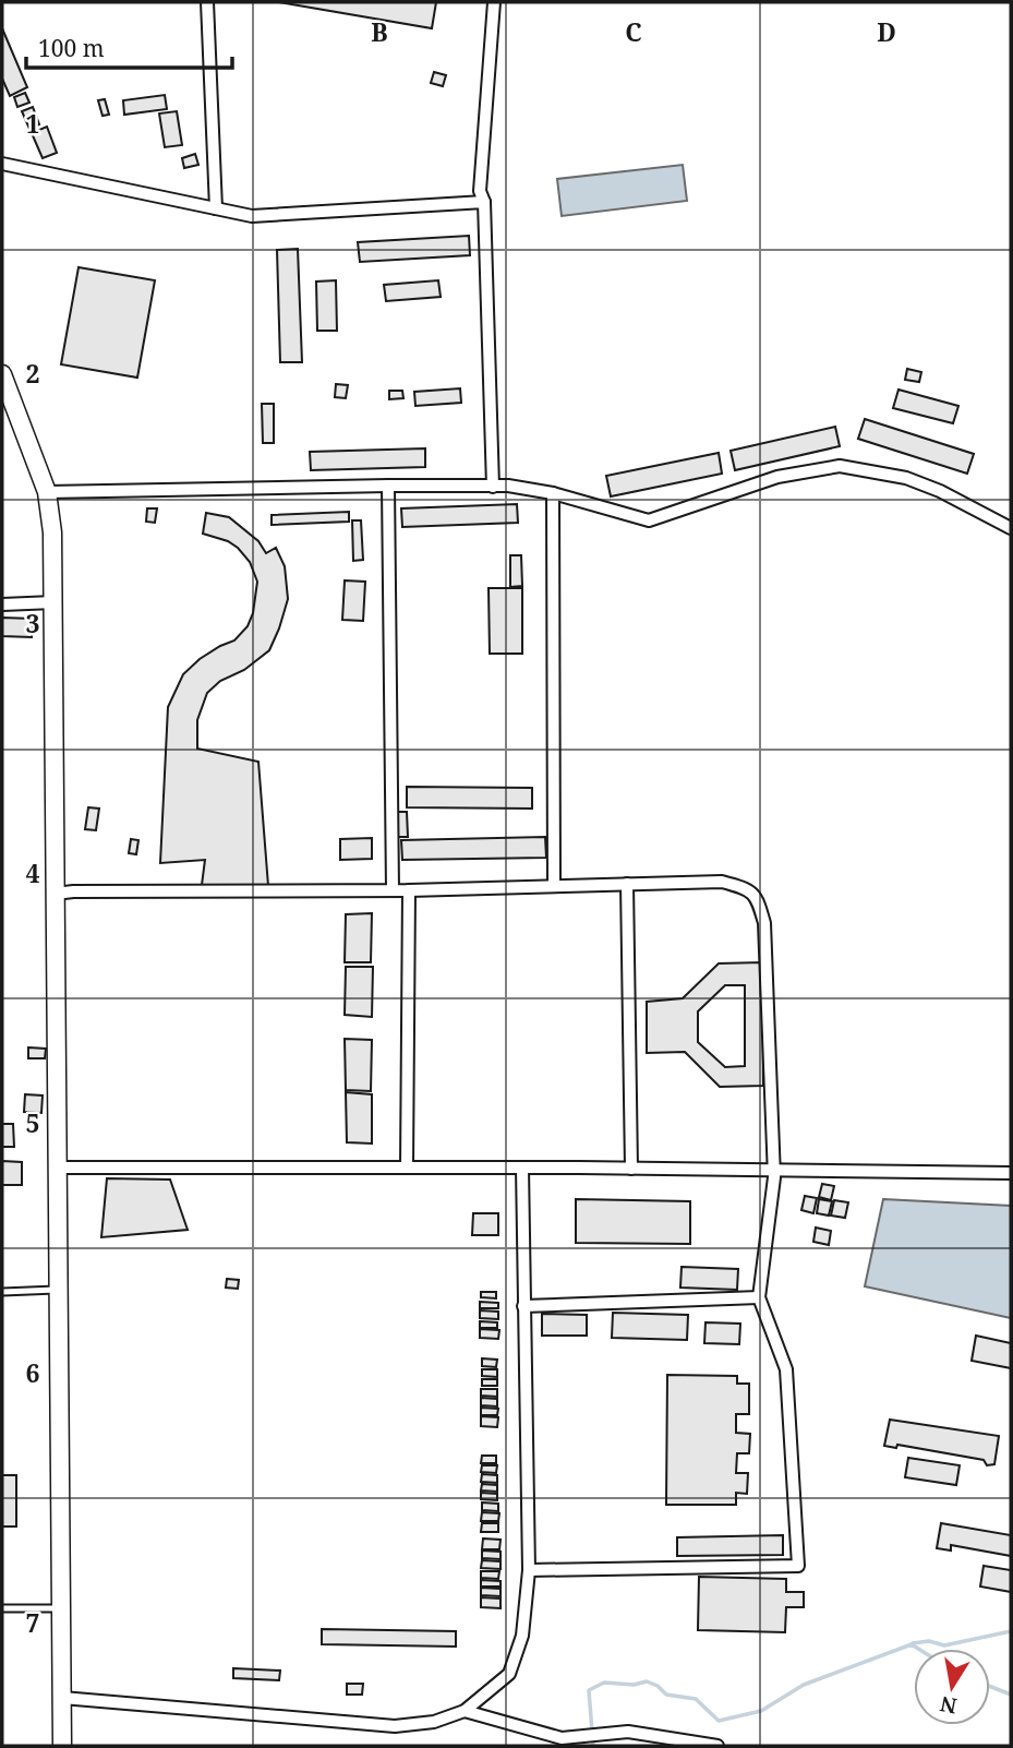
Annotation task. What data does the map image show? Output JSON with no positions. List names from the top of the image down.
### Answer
{
  "scale_bar": "100 m",
  "north": "bottom",
  "grid": {
    "columns": ["B", "C", "D"],
    "rows": [
      "1",
      "2",
      "3",
      "4",
      "5",
      "6",
      "7"
    ]
  }
}
